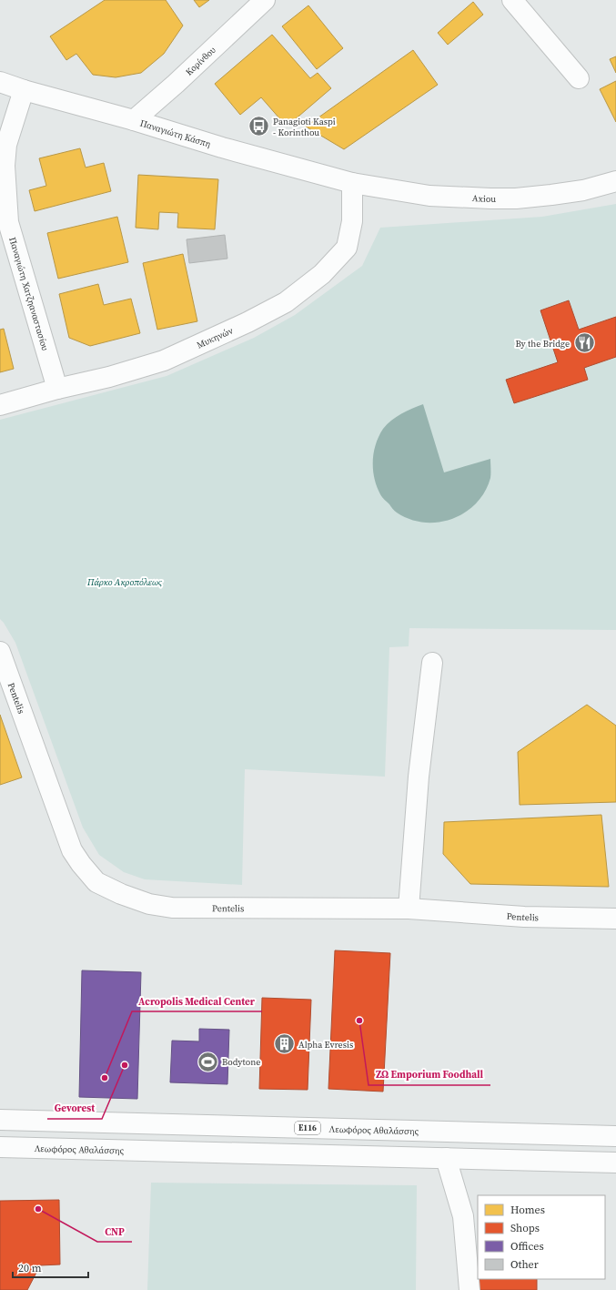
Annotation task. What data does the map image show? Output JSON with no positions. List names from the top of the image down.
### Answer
{
  "streets": {
    "street": [
      "Κορίνθου",
      "Παναγιώτη Κάσπη",
      "Axiou",
      "Παναγιώτη Χατζηαναστασίου",
      "Μυκηνών",
      "Pentelis",
      "E116",
      "Λεωφόρος Αθαλάσσης"
    ]
  },
  "crossings": [
    ["Κορίνθου", "Παναγιώτη Κάσπη"],
    ["Παναγιώτη Κάσπη", "Axiou"],
    ["Παναγιώτη Κάσπη", "Παναγιώτη Χατζηαναστασίου"],
    ["Παναγιώτη Κάσπη", "Μυκηνών"],
    ["Axiou", "Μυκηνών"],
    ["Παναγιώτη Χατζηαναστασίου", "Μυκηνών"]
  ],
  "parks": ["Πάρκο Ακροπόλεως"],
  "places": {
    "bus stop": ["Panagioti Kaspi - Korinthou"],
    "restaurant": ["By the Bridge"],
    "other": [
      "ΖΩ Emporium Foodhall",
      "Gevorest",
      "Acropolis Medical Center",
      "CNP"
    ],
    "building": ["Alpha Evresis"],
    "sports": ["Bodytone"]
  },
  "legend": [
    "Homes",
    "Shops",
    "Offices",
    "Other"
  ],
  "scale_bar": "20 m"
}
